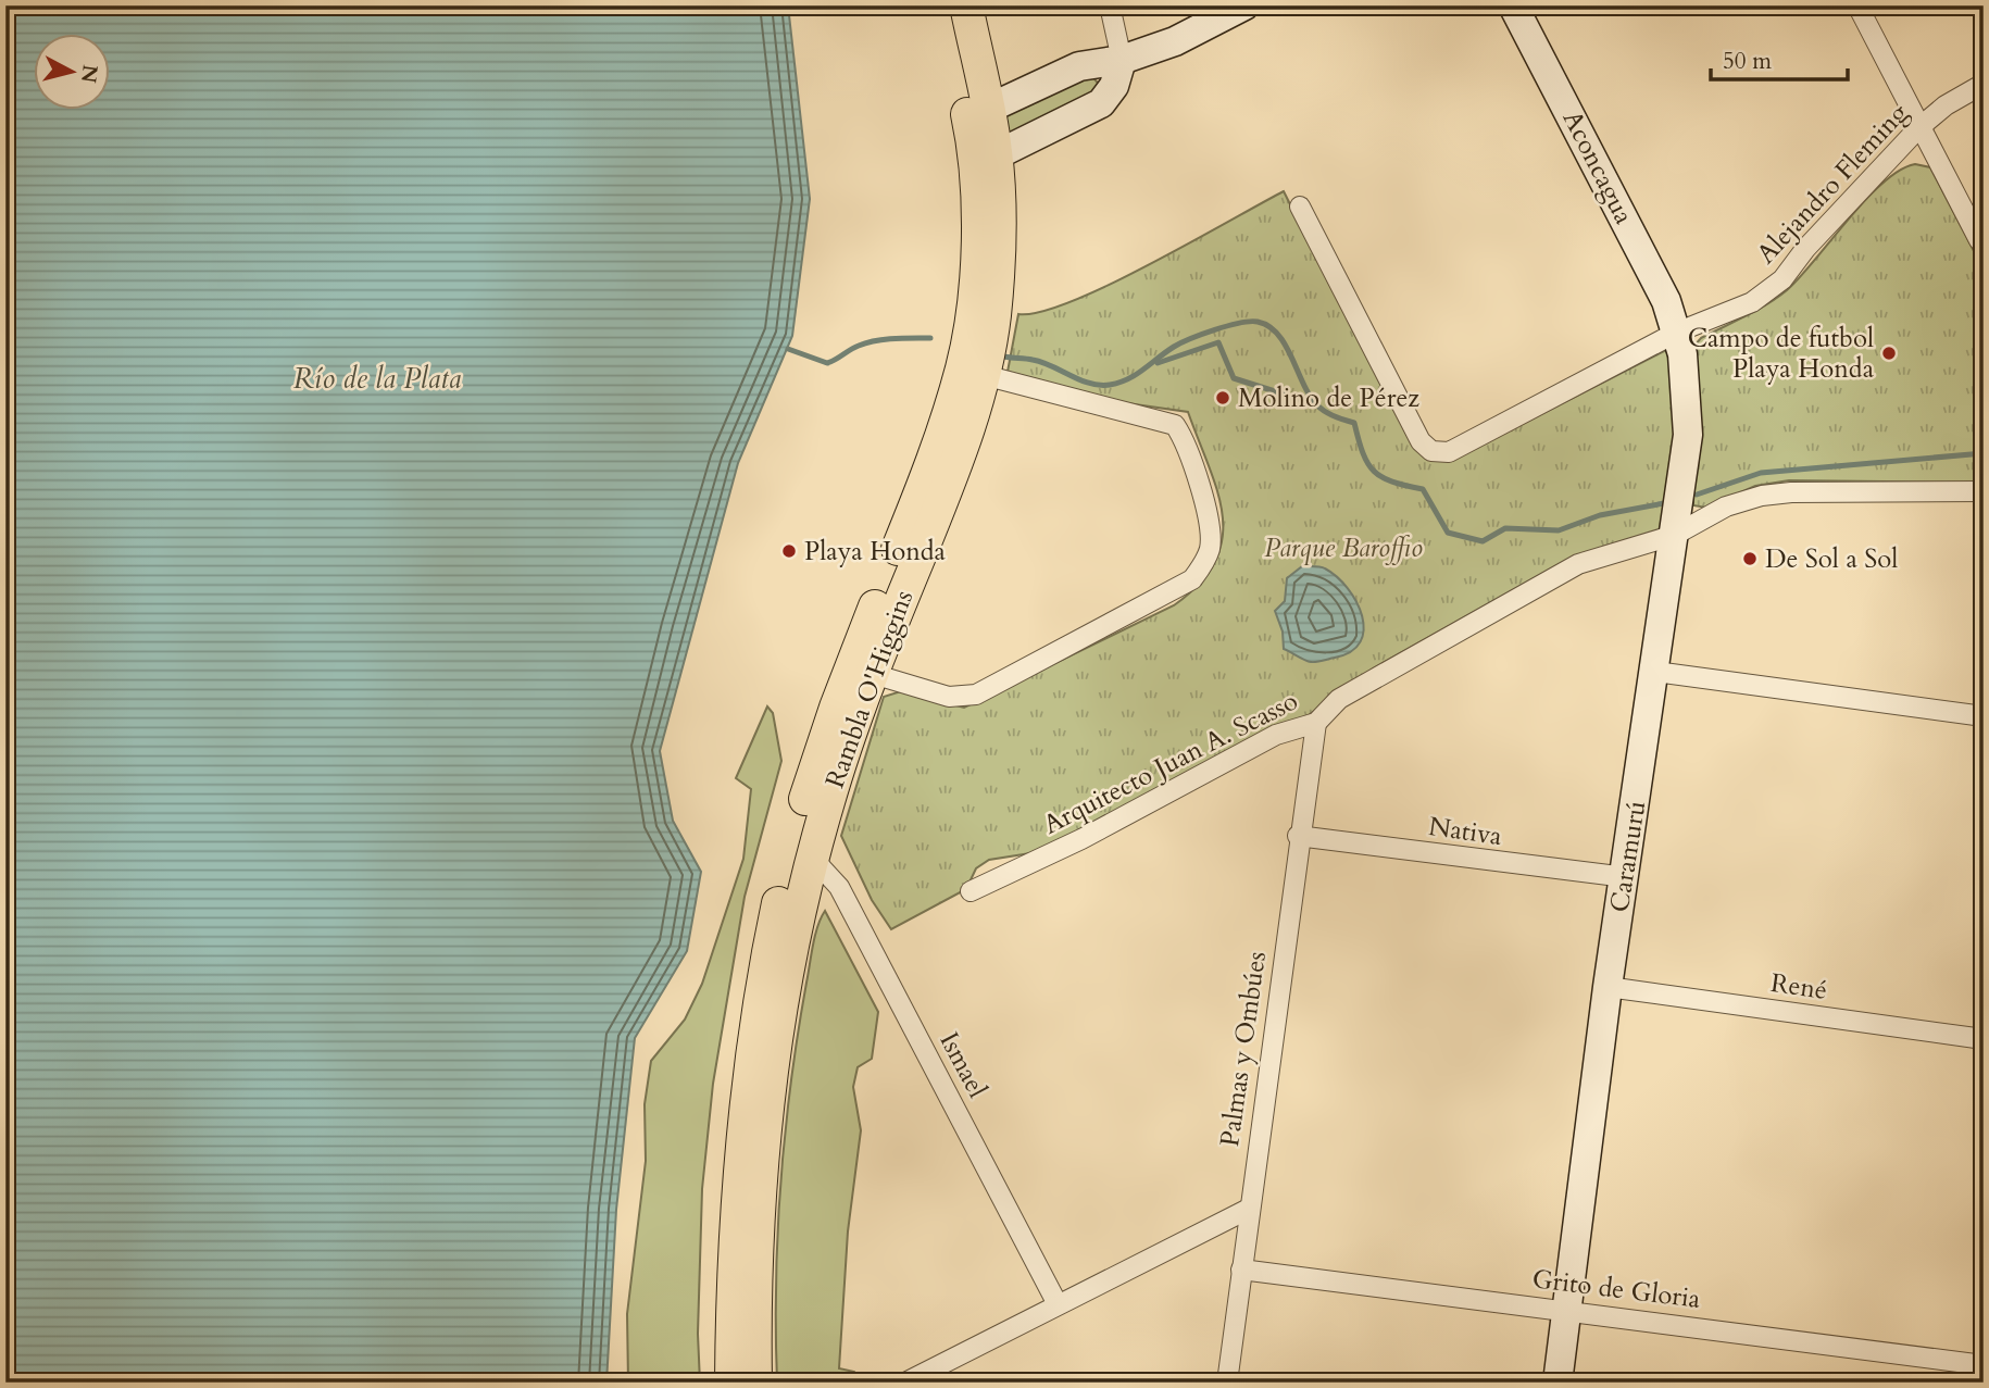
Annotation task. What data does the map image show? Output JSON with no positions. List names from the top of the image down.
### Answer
{
  "streets": {
    "main road": ["Aconcagua", "Rambla O'Higgins", "Caramurú"],
    "street": [
      "Alejandro Fleming",
      "Arquitecto Juan A. Scasso",
      "Nativa",
      "René",
      "Palmas y Ombúes",
      "Ismael",
      "Grito de Gloria"
    ]
  },
  "crossings": [
    ["Aconcagua", "Alejandro Fleming"],
    ["Aconcagua", "Caramurú"],
    ["Alejandro Fleming", "Caramurú"],
    ["Rambla O'Higgins", "Ismael"],
    ["Arquitecto Juan A. Scasso", "Caramurú"],
    ["Arquitecto Juan A. Scasso", "Palmas y Ombúes"],
    ["Nativa", "Caramurú"],
    ["Nativa", "Palmas y Ombúes"],
    ["Caramurú", "René"],
    ["Caramurú", "Grito de Gloria"],
    ["Palmas y Ombúes", "Grito de Gloria"]
  ],
  "water": ["Río de la Plata"],
  "parks": ["Parque Baroffio"],
  "places": [
    "Campo de futbol Playa Honda",
    "Molino de Pérez",
    "Playa Honda",
    "De Sol a Sol"
  ],
  "scale_bar": "50 m",
  "north": "right"
}
